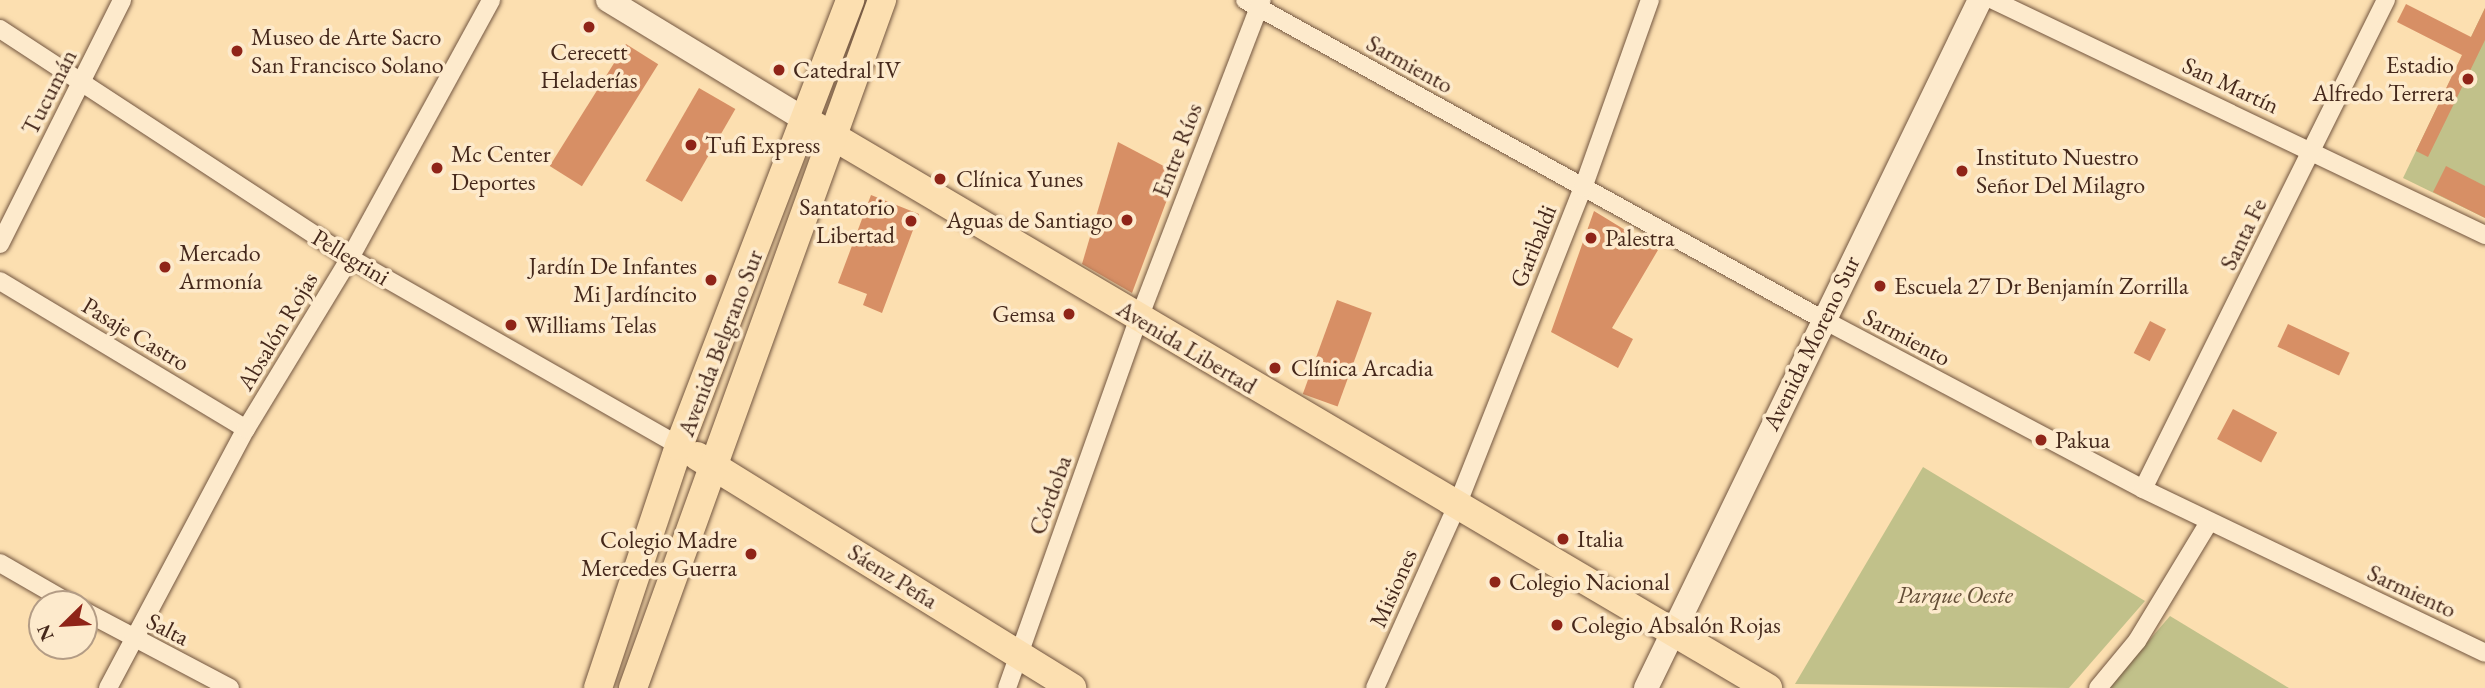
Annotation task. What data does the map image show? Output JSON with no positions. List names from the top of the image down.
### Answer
{
  "streets": {
    "main road": [
      "Pellegrini",
      "Avenida Belgrano Sur",
      "Avenida Libertad",
      "Sáenz Peña"
    ],
    "street": [
      "Sarmiento",
      "San Martín",
      "Tucumán",
      "Entre Ríos",
      "Santa Fe",
      "Garibaldi",
      "Absalón Rojas",
      "Pasaje Castro",
      "Avenida Moreno Sur",
      "Córdoba",
      "Misiones",
      "Salta"
    ]
  },
  "crossings": [
    ["Sarmiento", "Entre Ríos"],
    ["Sarmiento", "Santa Fe"],
    ["Sarmiento", "Garibaldi"],
    ["Sarmiento", "Avenida Moreno Sur"],
    ["San Martín", "Santa Fe"],
    ["Tucumán", "Pellegrini"],
    ["Entre Ríos", "Avenida Libertad"],
    ["Entre Ríos", "Córdoba"],
    ["Garibaldi", "Avenida Libertad"],
    ["Garibaldi", "Misiones"],
    ["Pellegrini", "Absalón Rojas"],
    ["Pellegrini", "Avenida Belgrano Sur"],
    ["Pellegrini", "Sáenz Peña"],
    ["Absalón Rojas", "Pasaje Castro"],
    ["Absalón Rojas", "Salta"],
    ["Avenida Belgrano Sur", "Avenida Libertad"],
    ["Avenida Belgrano Sur", "Sáenz Peña"],
    ["Avenida Moreno Sur", "Avenida Libertad"],
    ["Avenida Libertad", "Córdoba"],
    ["Avenida Libertad", "Misiones"],
    ["Córdoba", "Sáenz Peña"]
  ],
  "parks": ["Parque Oeste"],
  "places": [
    "Cerecett Heladerías",
    "Museo de Arte Sacro San Francisco Solano",
    "Catedral IV",
    "Estadio Alfredo Terrera",
    "Tufi Express",
    "Mc Center Deportes",
    "Instituto Nuestro Señor Del Milagro",
    "Clínica Yunes",
    "Aguas de Santiago",
    "Santatorio Libertad",
    "Palestra",
    "Mercado Armonía",
    "Jardín De Infantes Mi Jardíncito",
    "Escuela 27 Dr Benjamín Zorrilla",
    "Gemsa",
    "Williams Telas",
    "Clínica Arcadia",
    "Pakua",
    "Italia",
    "Colegio Madre Mercedes Guerra",
    "Colegio Nacional",
    "Colegio Absalón Rojas"
  ],
  "north": "bottom left"
}
